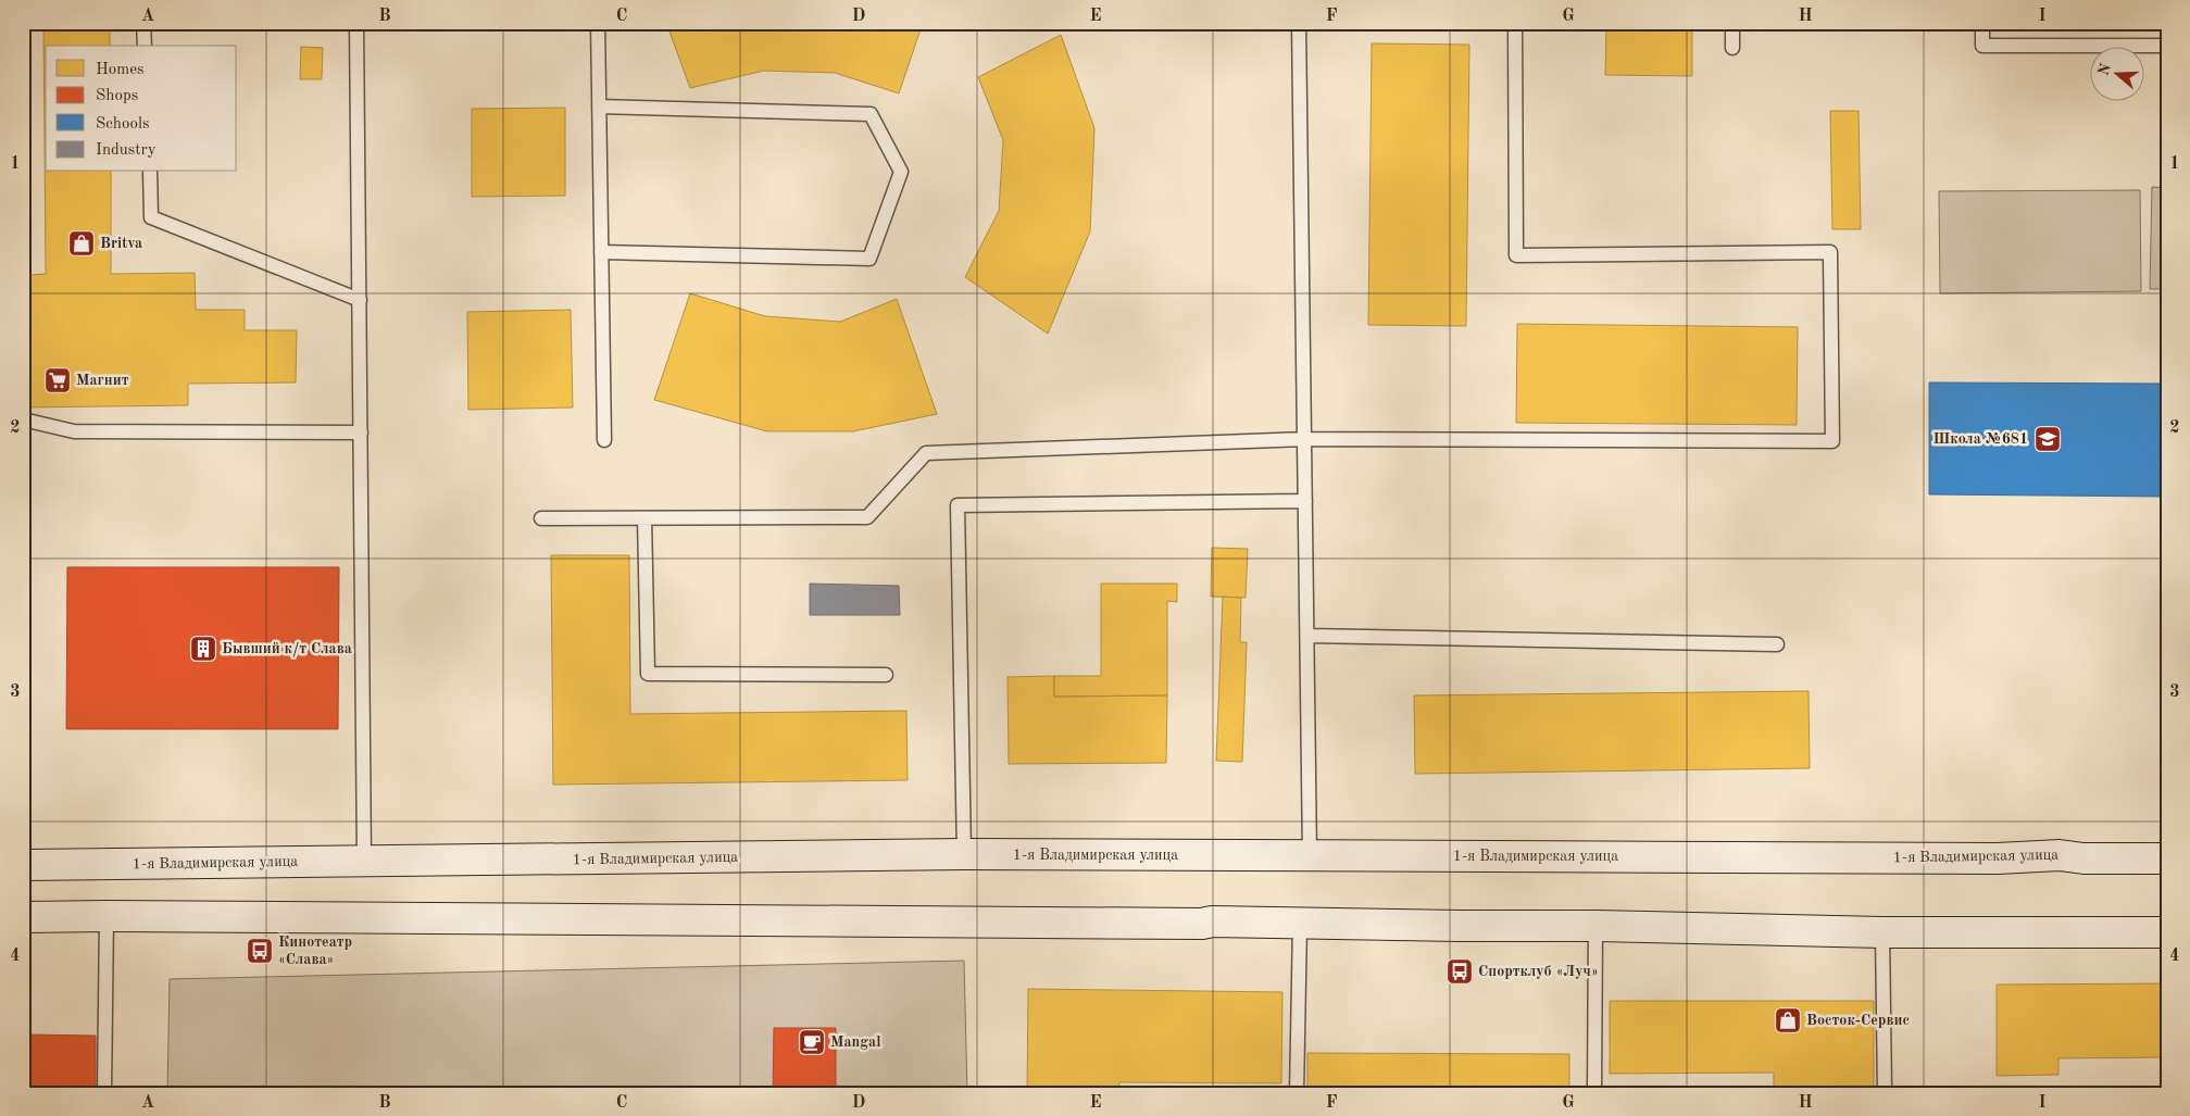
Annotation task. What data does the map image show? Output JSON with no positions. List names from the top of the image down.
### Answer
{
  "streets": {
    "main road": ["1-я Владимирская улица"]
  },
  "places": {
    "shop": ["Britva", "Восток-Сервис"],
    "supermarket": ["Магнит"],
    "school or university": ["Школа №681"],
    "building": ["Бывший к/т Слава"],
    "bus stop": ["Кинотеатр «Слава»", "Спортклуб «Луч»"],
    "cafe": ["Mangal"]
  },
  "legend": [
    "Homes",
    "Shops",
    "Schools",
    "Industry"
  ],
  "north": "left",
  "grid": {
    "columns": [
      "A",
      "B",
      "C",
      "D",
      "E",
      "F",
      "G",
      "H",
      "I"
    ],
    "rows": [
      "1",
      "2",
      "3",
      "4"
    ]
  }
}
